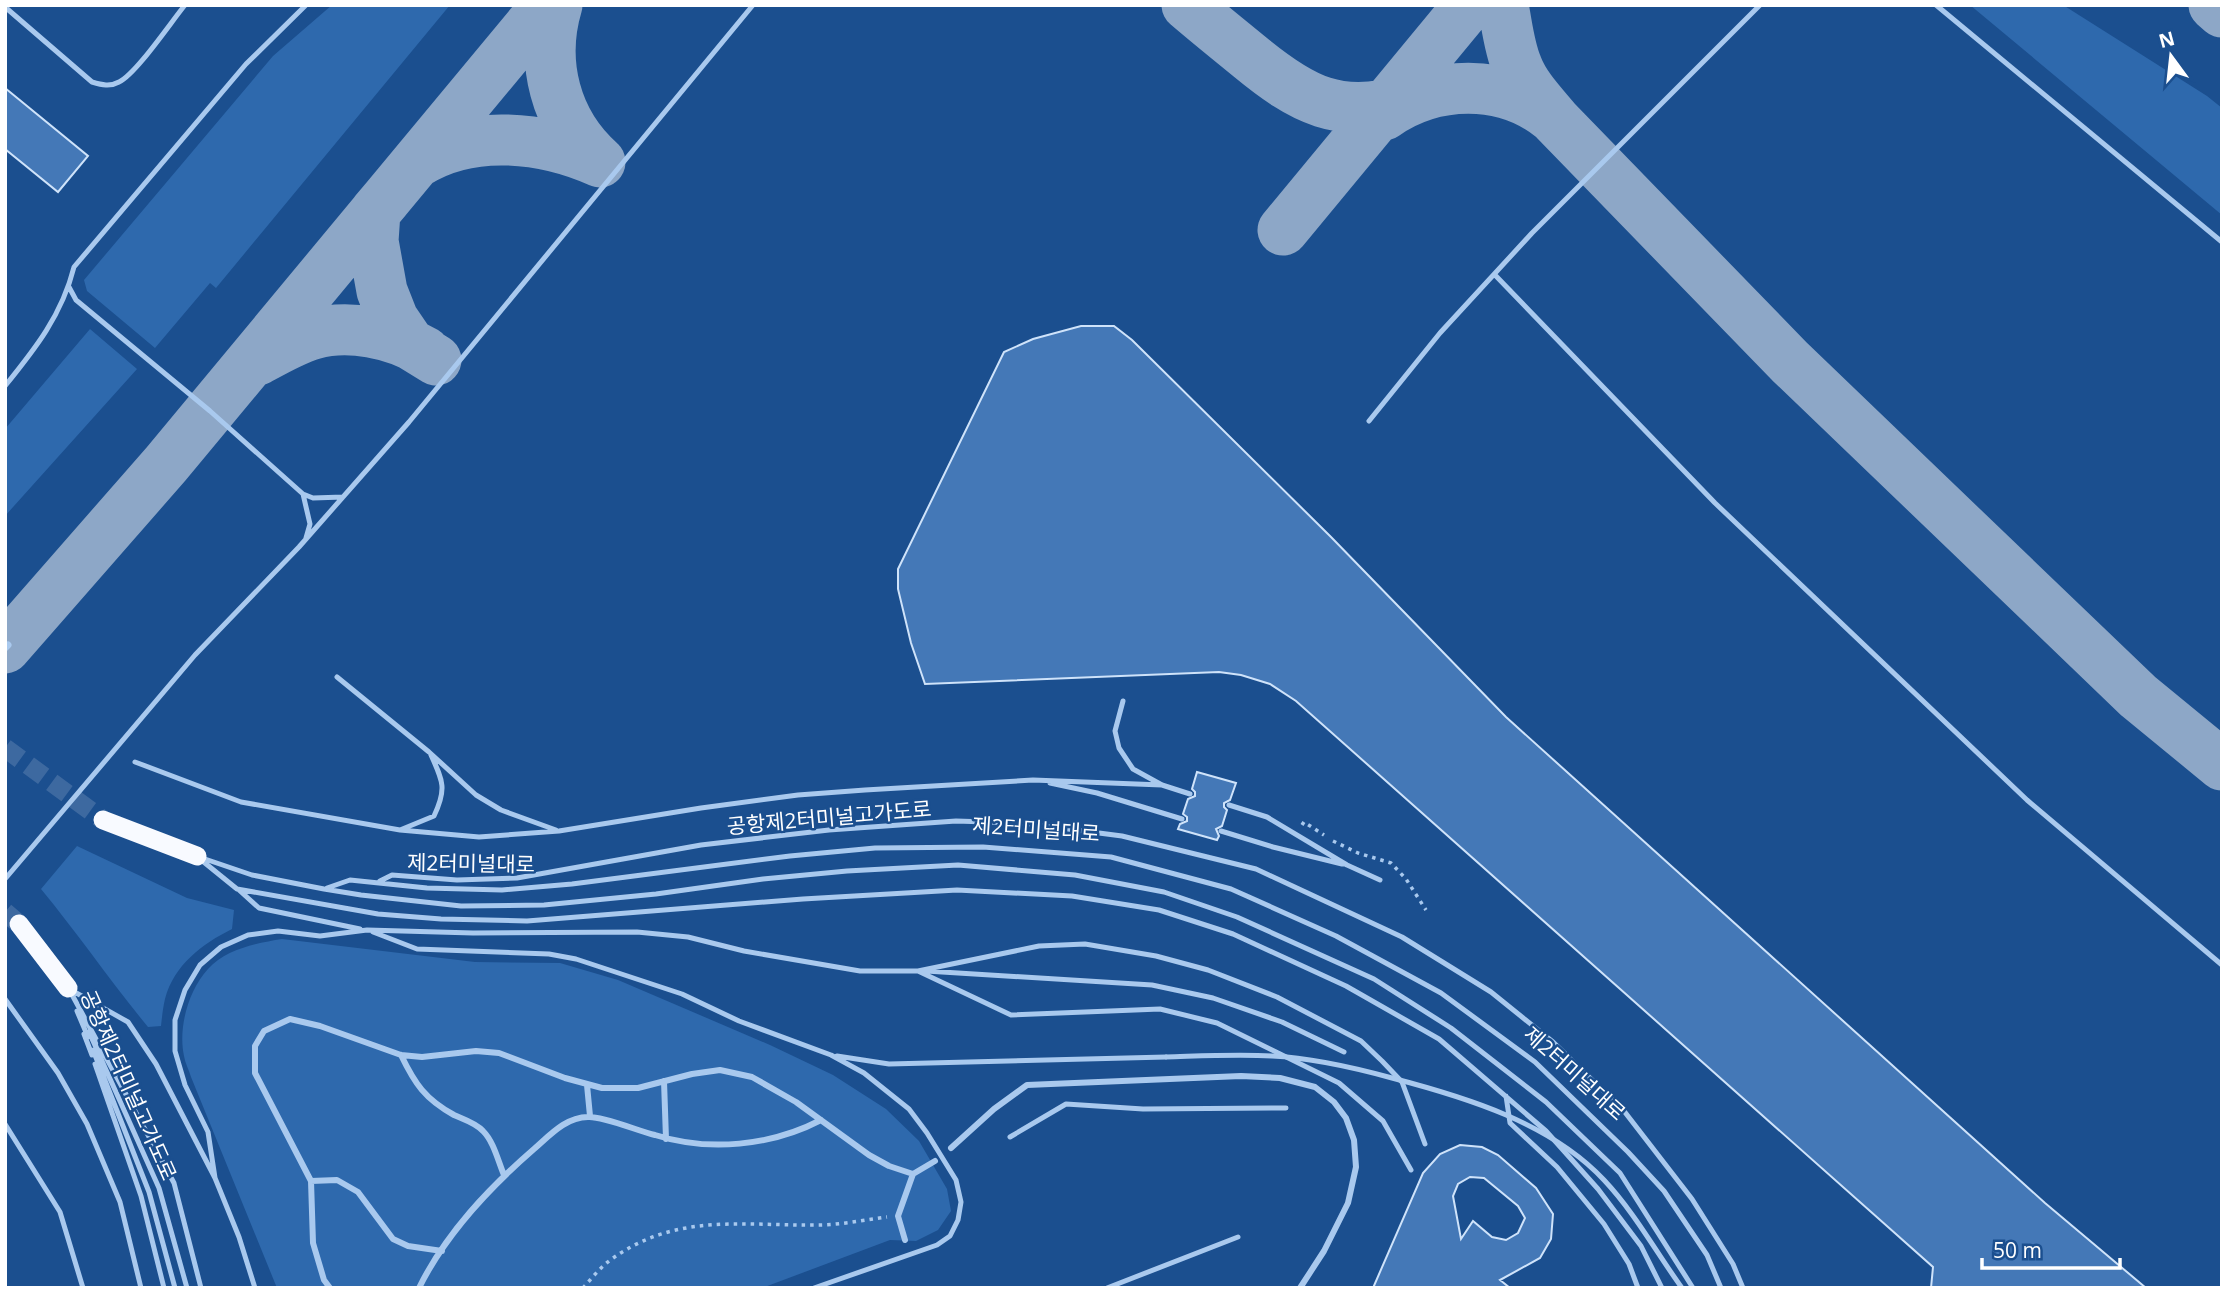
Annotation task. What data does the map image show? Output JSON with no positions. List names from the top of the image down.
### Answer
{
  "streets": {
    "highway": ["제2터미널대로"],
    "lane": ["공항제2터미널고가도로"]
  },
  "crossings": [
    ["공항제2터미널고가도로", "제2터미널대로"]
  ],
  "scale_bar": "50 m",
  "north": "top"
}
